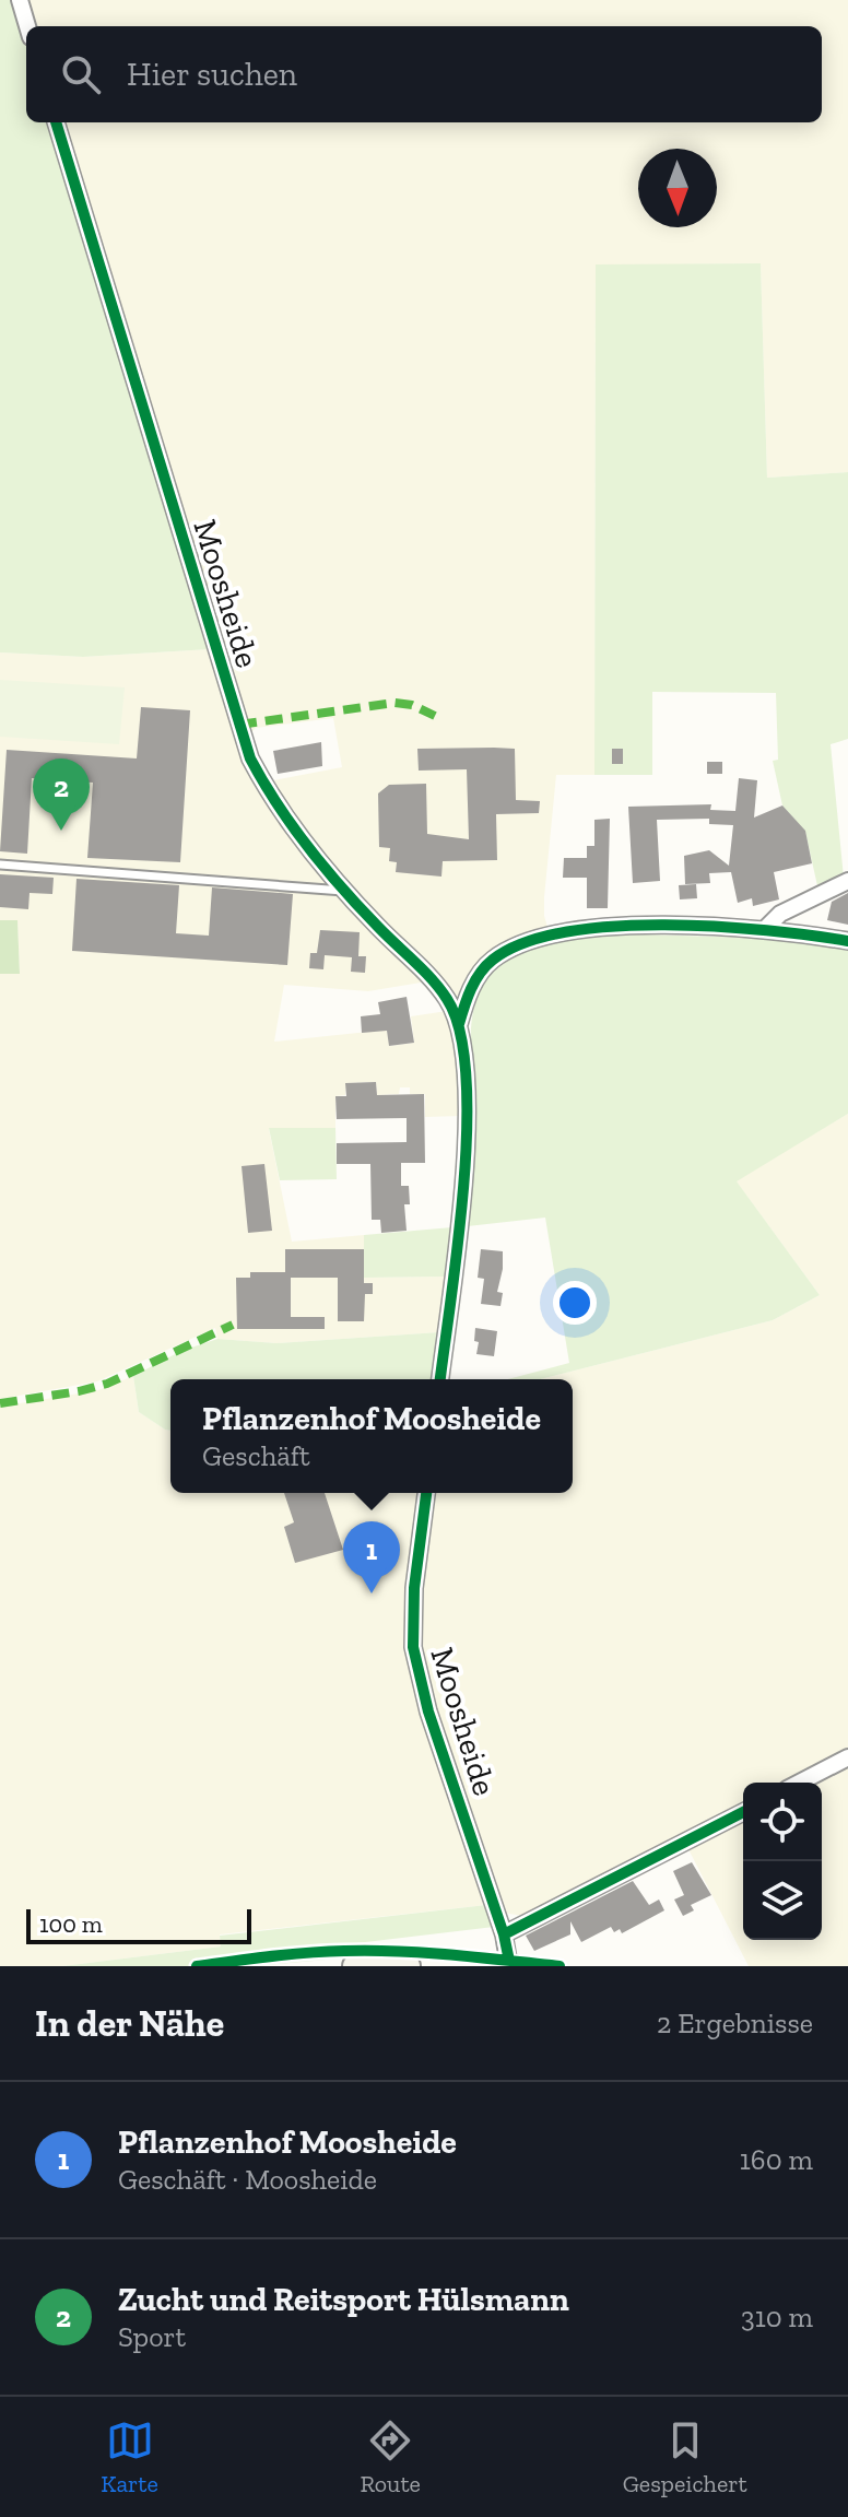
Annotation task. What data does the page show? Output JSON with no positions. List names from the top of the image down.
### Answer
{
  "streets": {
    "street": ["Moosheide"]
  },
  "scale_bar": "100 m",
  "north": "bottom",
  "page": {
    "search": "Hier suchen",
    "pins": ["2", "1"],
    "popup": ["Pflanzenhof Moosheide", "Geschäft"],
    "scale": "100 m",
    "heading": ["In der Nähe", "2 Ergebnisse"],
    "list": [
      {
        "mark": "1",
        "name": "Pflanzenhof Moosheide",
        "note": "Geschäft · Moosheide",
        "value": "160 m"
      },
      {
        "mark": "2",
        "name": "Zucht und Reitsport Hülsmann",
        "note": "Sport",
        "value": "310 m"
      }
    ],
    "nav": ["Karte", "Route", "Gespeichert"]
  }
}
